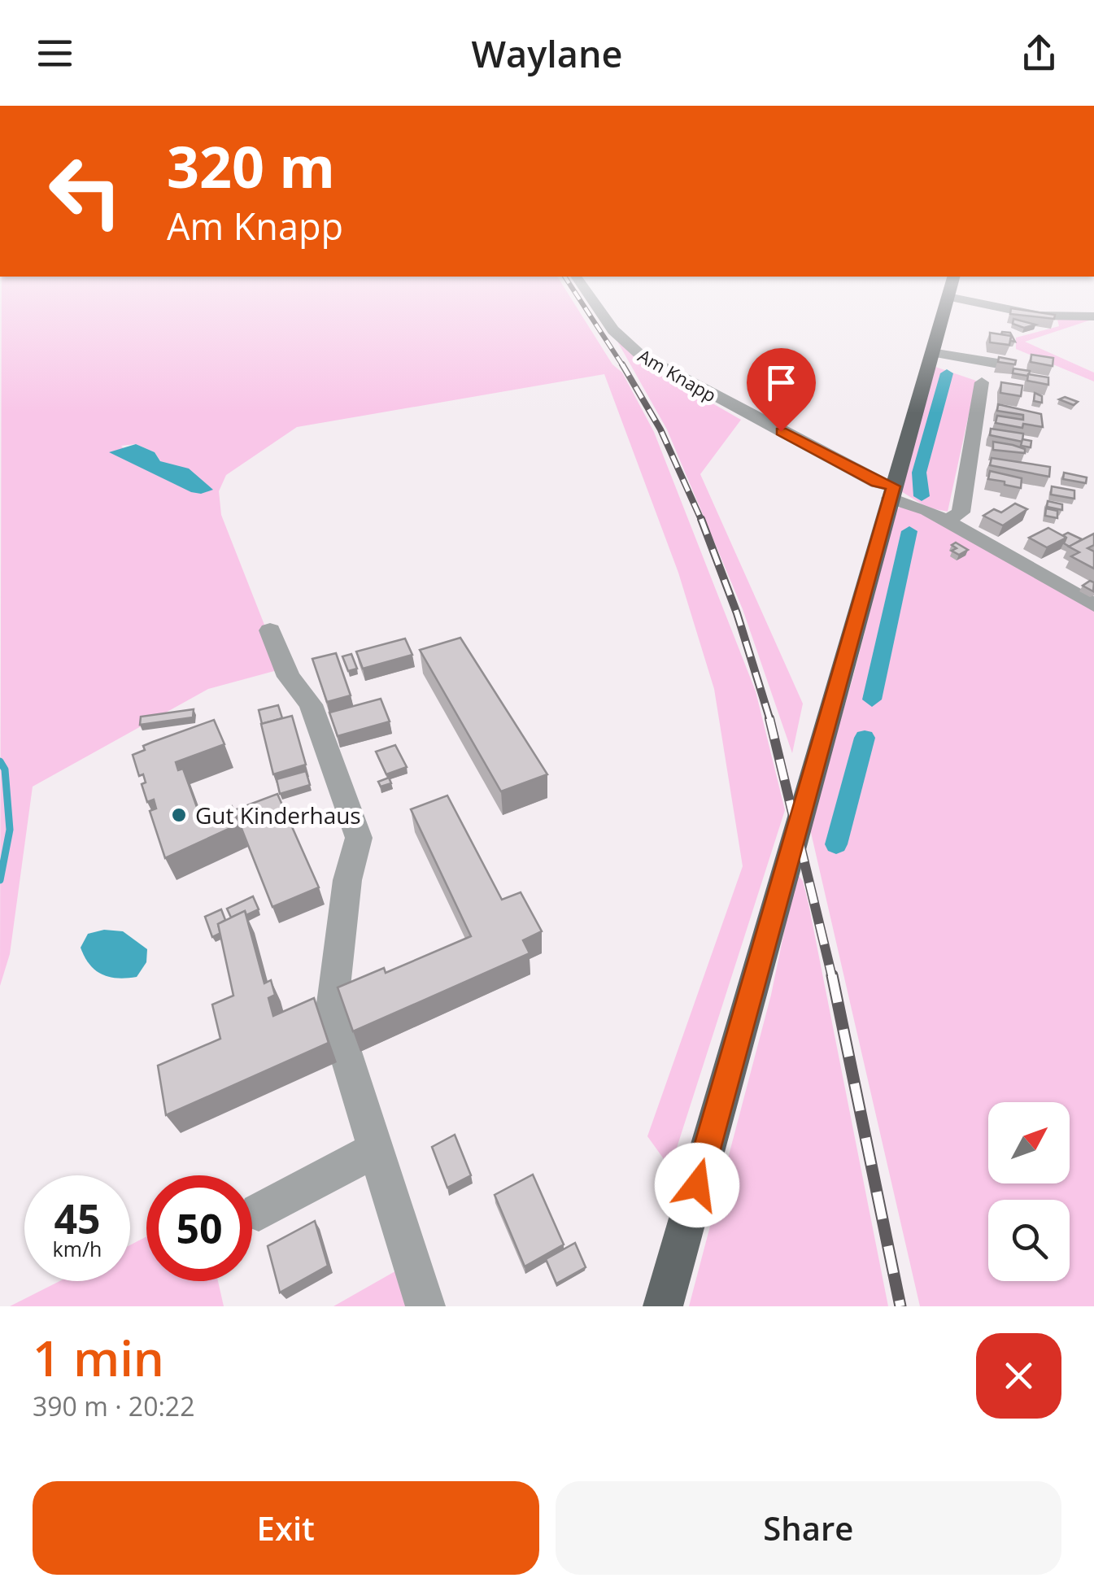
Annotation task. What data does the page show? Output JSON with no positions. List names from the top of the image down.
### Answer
{
  "streets": {
    "street": ["Am Knapp"]
  },
  "places": ["Gut Kinderhaus"],
  "north": "top right",
  "page": {
    "header": "Waylane",
    "turn": ["320 m", "Am Knapp"],
    "speed": "45 km/h",
    "limit": "50",
    "heading": ["1 min", "390 m · 20:22"],
    "buttons": ["Exit", "Share"]
  }
}
